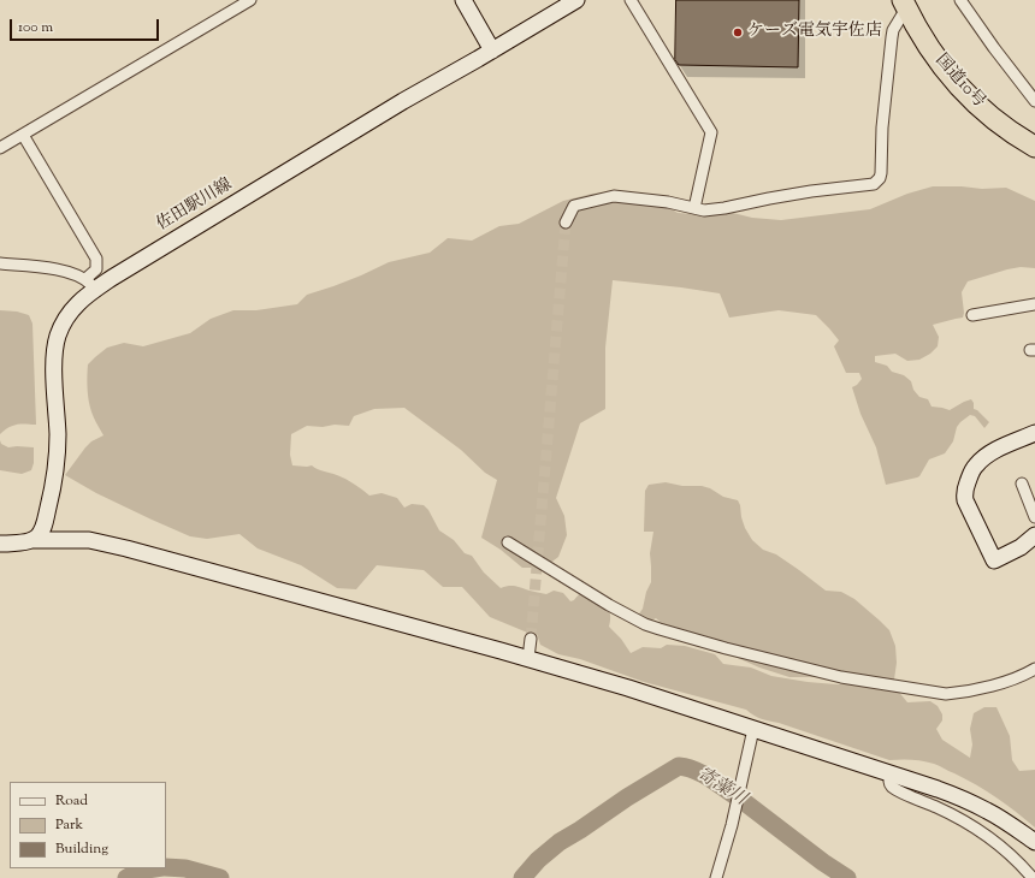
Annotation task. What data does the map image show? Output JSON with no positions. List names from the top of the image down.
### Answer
{
  "streets": {
    "highway": ["国道10号"],
    "street": ["佐田駅川線"]
  },
  "water": ["寄藻川"],
  "places": ["ケーズ電気宇佐店"],
  "legend": ["Road", "Park", "Building"],
  "scale_bar": "100 m"
}
